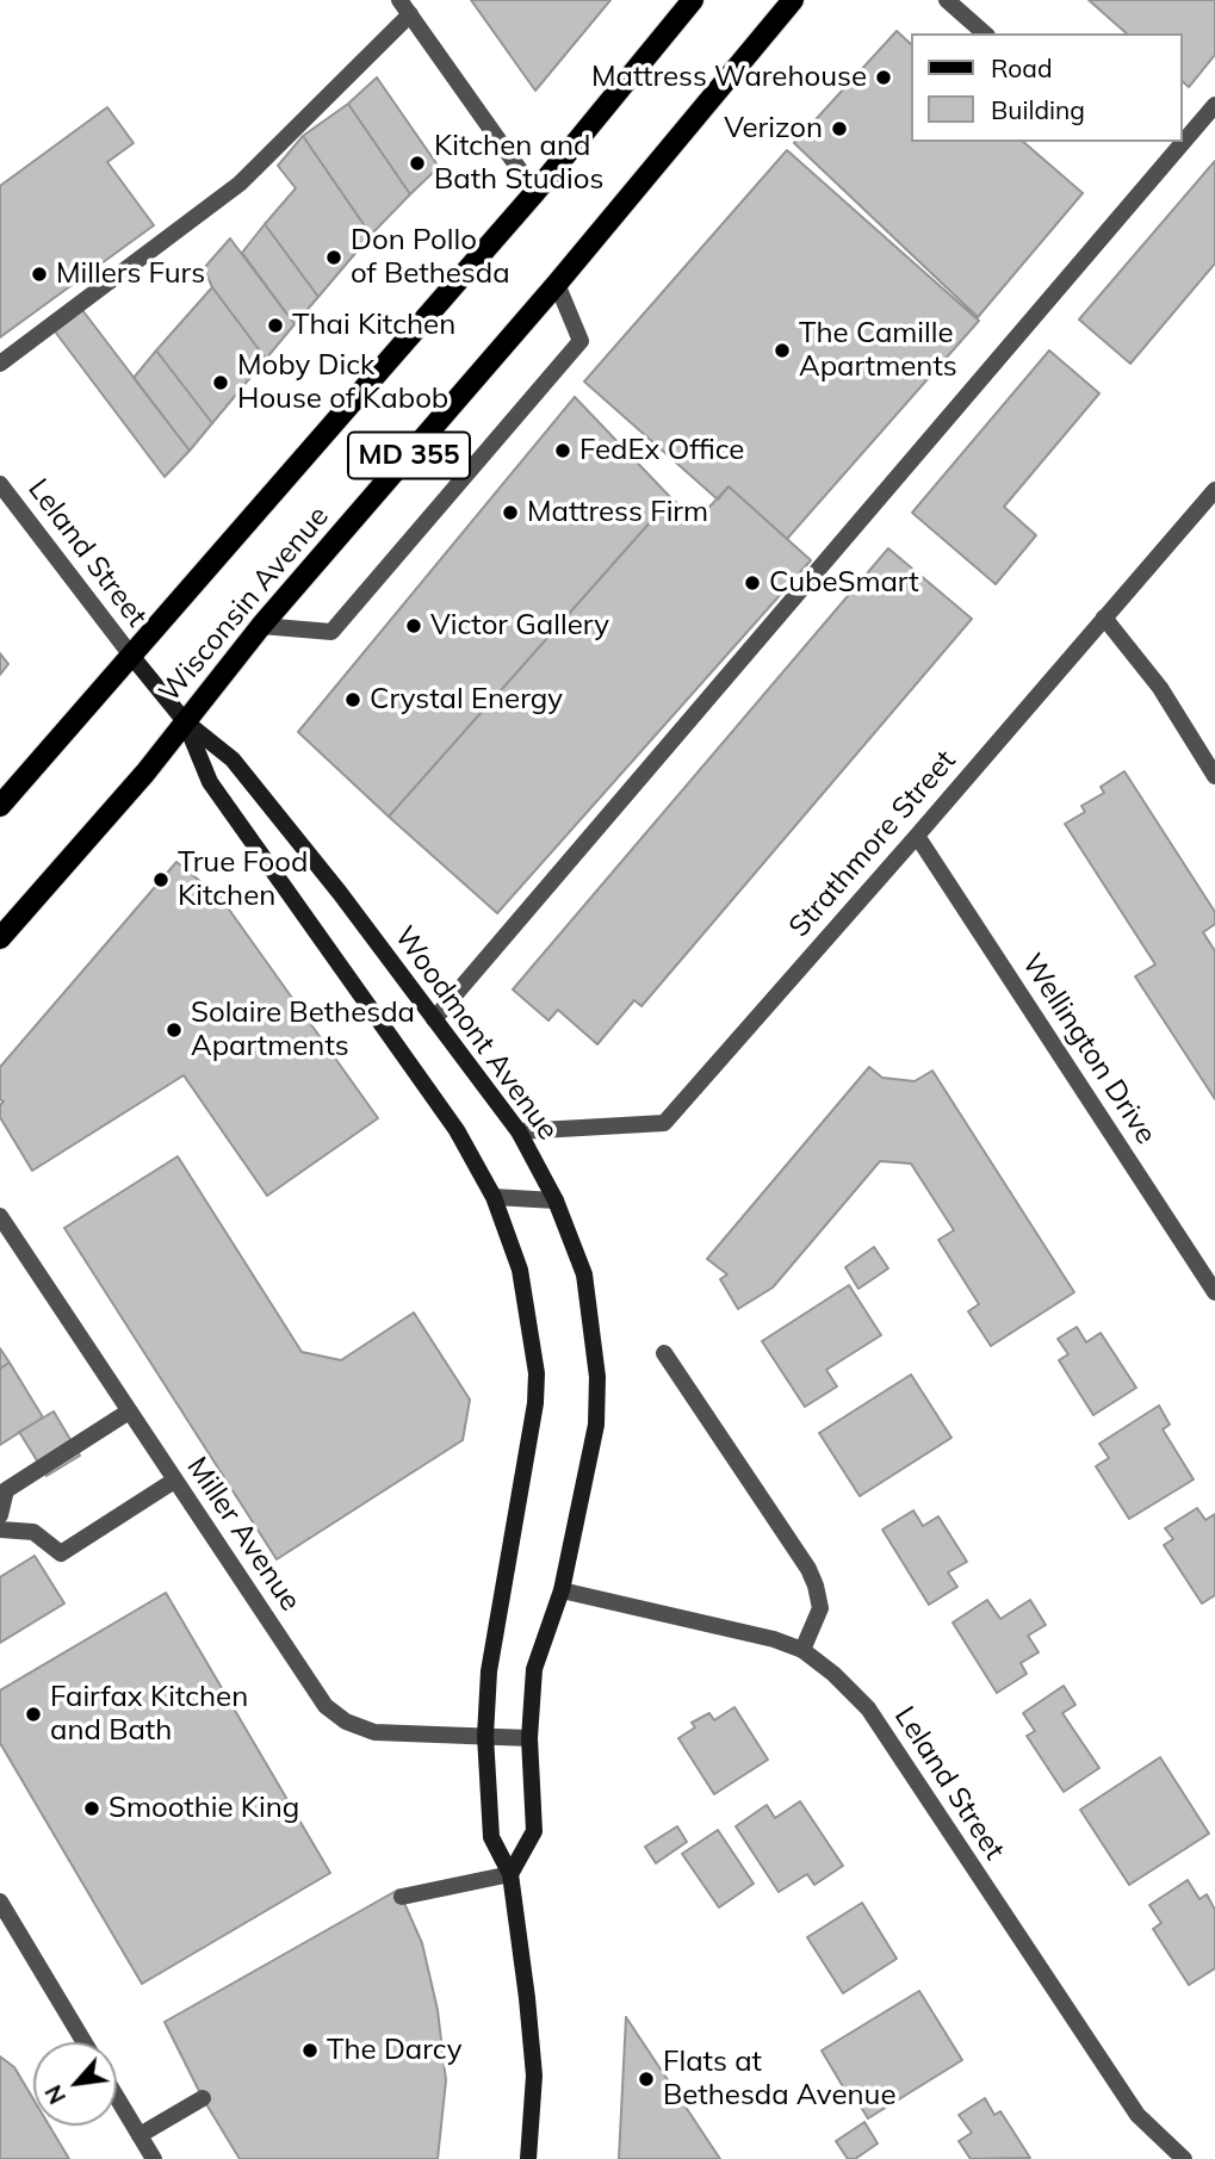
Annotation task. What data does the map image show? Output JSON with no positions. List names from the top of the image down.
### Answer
{
  "streets": {
    "main road": ["MD 355", "Wisconsin Avenue"],
    "street": [
      "Leland Street",
      "Strathmore Street",
      "Woodmont Avenue",
      "Wellington Drive",
      "Miller Avenue"
    ]
  },
  "crossings": [
    ["Leland Street", "Wisconsin Avenue"],
    ["Leland Street", "Woodmont Avenue"],
    ["Wisconsin Avenue", "Woodmont Avenue"],
    ["Strathmore Street", "Woodmont Avenue"],
    ["Strathmore Street", "Wellington Drive"],
    ["Woodmont Avenue", "Miller Avenue"]
  ],
  "places": [
    "Mattress Warehouse",
    "Verizon",
    "Kitchen and Bath Studios",
    "Don Pollo of Bethesda",
    "Millers Furs",
    "Thai Kitchen",
    "The Camille Apartments",
    "Moby Dick House of Kabob",
    "FedEx Office",
    "Mattress Firm",
    "CubeSmart",
    "Victor Gallery",
    "Crystal Energy",
    "True Food Kitchen",
    "Solaire Bethesda Apartments",
    "Fairfax Kitchen and Bath",
    "Smoothie King",
    "The Darcy",
    "Flats at Bethesda Avenue"
  ],
  "legend": ["Road", "Building"],
  "north": "bottom left"
}
